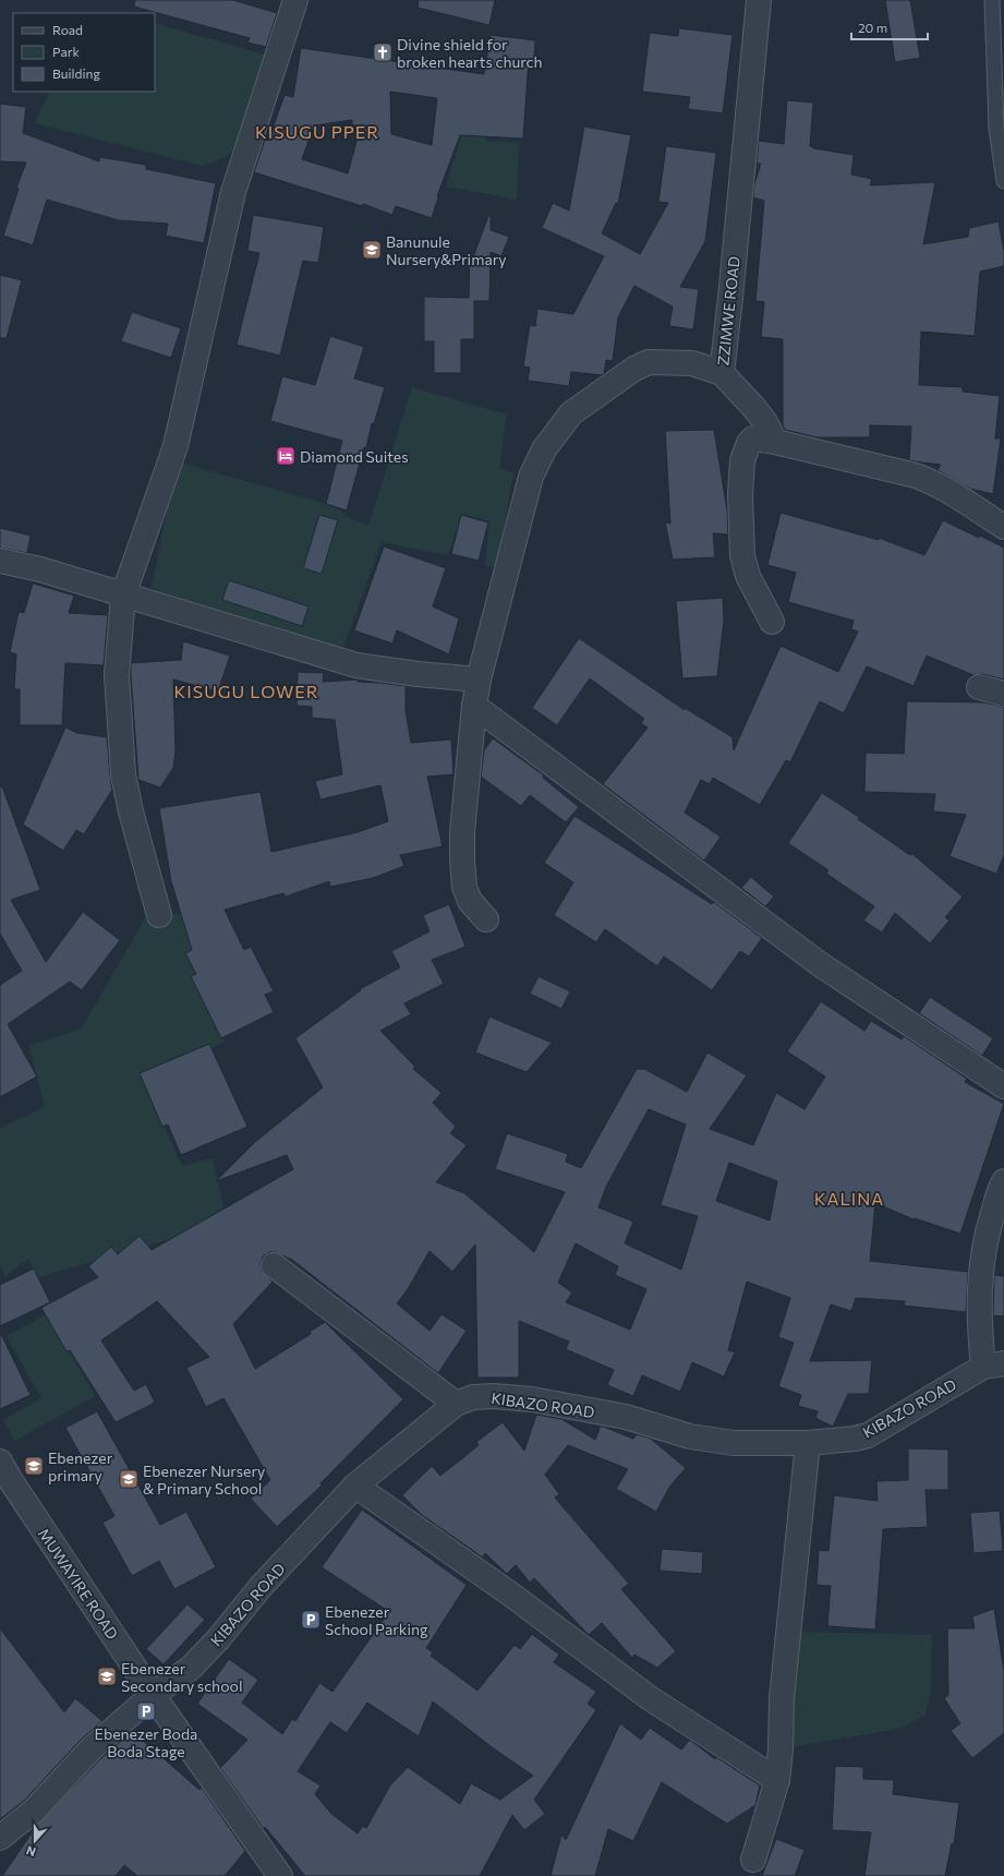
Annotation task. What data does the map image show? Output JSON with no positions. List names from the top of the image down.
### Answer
{
  "streets": {
    "street": ["ZZIMWE ROAD", "KIBAZO ROAD", "MUWAYIRE ROAD"]
  },
  "crossings": [
    ["KIBAZO ROAD", "MUWAYIRE ROAD"]
  ],
  "districts": ["KISUGU PPER", "KISUGU LOWER", "KALINA"],
  "places": {
    "church": ["Divine shield for broken hearts church"],
    "school or university": [
      "Banunule Nursery&Primary",
      "Ebenezer primary",
      "Ebenezer Nursery & Primary School",
      "Ebenezer Secondary school"
    ],
    "hotel": ["Diamond Suites"],
    "parking": ["Ebenezer School Parking", "Ebenezer Boda Boda Stage"]
  },
  "legend": ["Road", "Park", "Building"],
  "scale_bar": "20 m",
  "north": "bottom"
}
